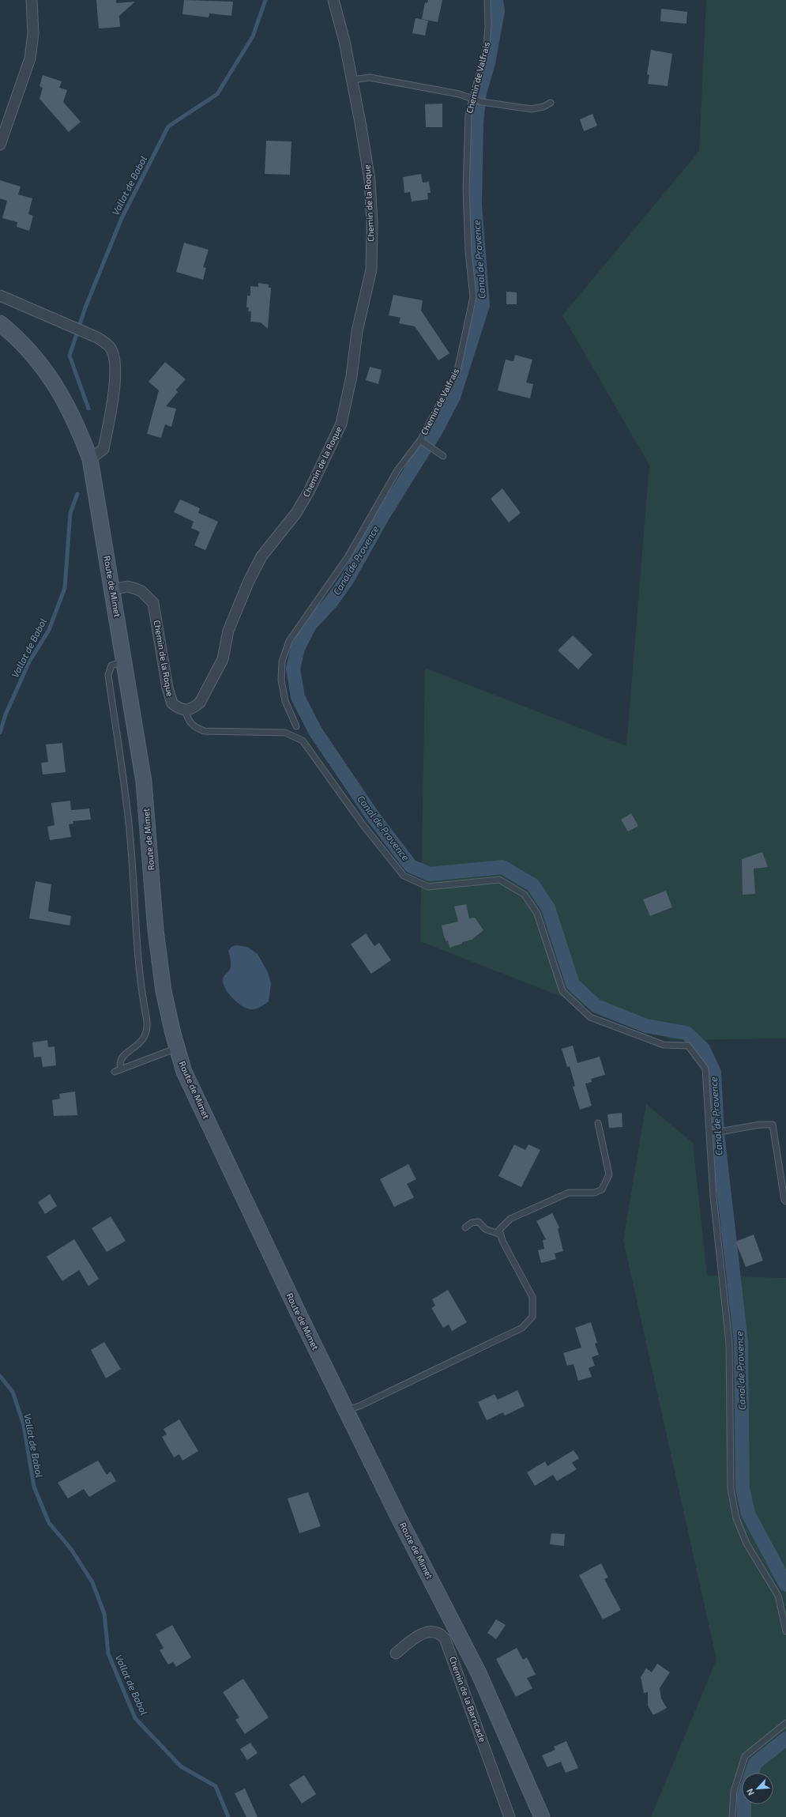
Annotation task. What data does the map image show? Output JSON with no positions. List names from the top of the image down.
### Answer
{
  "streets": {
    "main road": ["Route de Mimet"],
    "street": ["Chemin de la Roque", "Chemin de la Barricade"],
    "lane": ["Chemin de Valfrais"]
  },
  "crossings": [
    ["Chemin de la Roque", "Route de Mimet"]
  ],
  "water": ["Vallat de Babol", "Canal de Provence"],
  "north": "bottom left"
}
